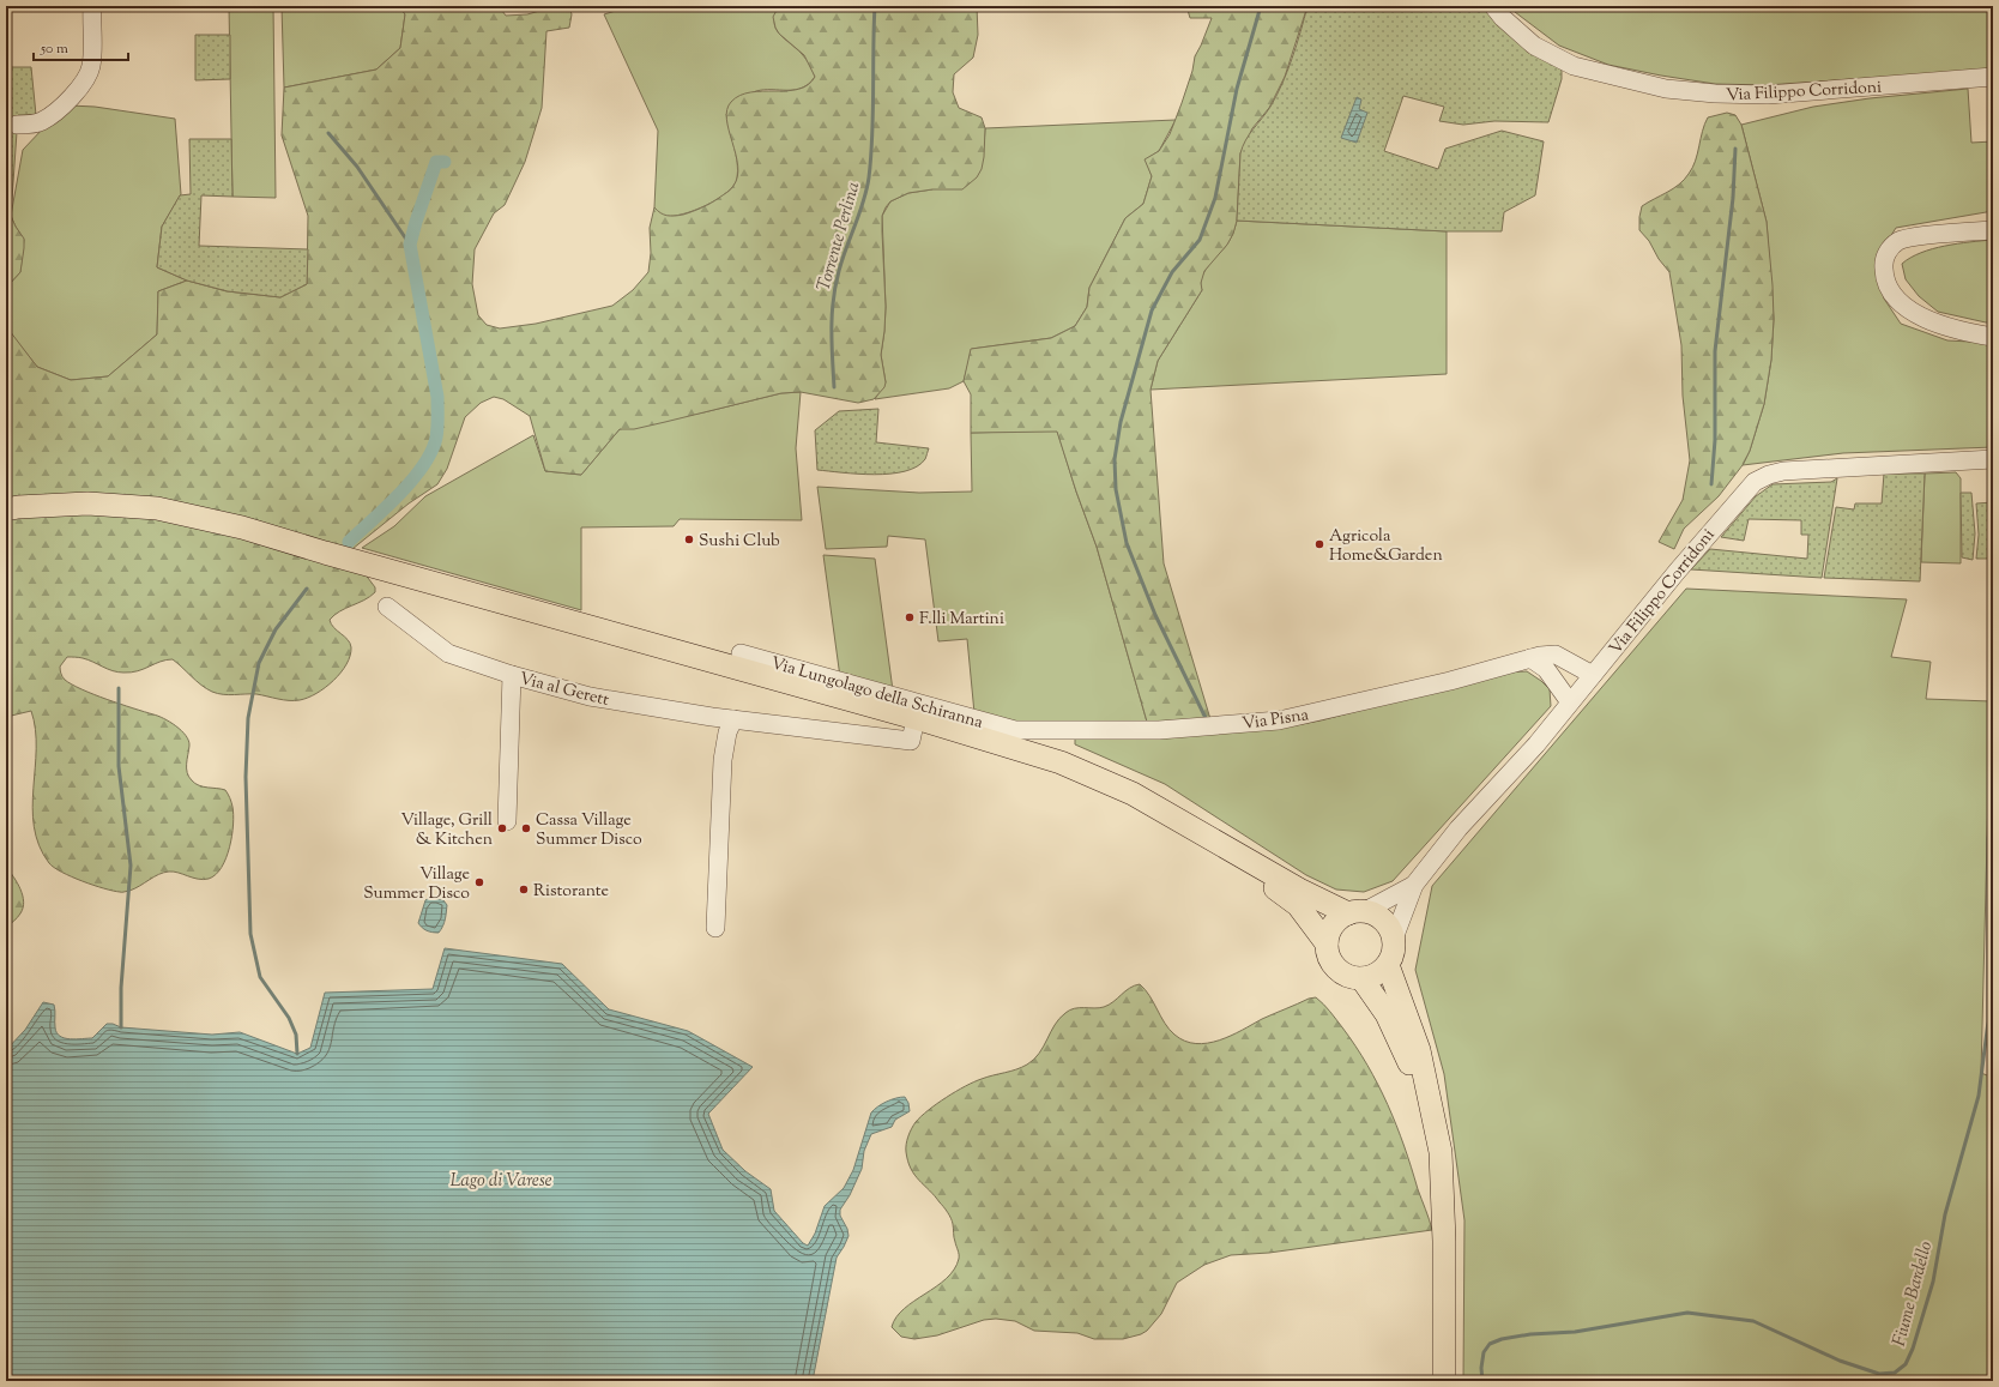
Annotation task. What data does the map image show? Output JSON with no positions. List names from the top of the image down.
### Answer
{
  "streets": {
    "street": [
      "Via Filippo Corridoni",
      "Via al Gerett",
      "Via Lungolago della Schiranna",
      "Via Pisna"
    ]
  },
  "crossings": [
    ["Via Filippo Corridoni", "Via Pisna"],
    ["Via Lungolago della Schiranna", "Via Pisna"]
  ],
  "water": ["Torrente Perlina", "Lago di Varese", "Fiume Bardello"],
  "places": [
    "Sushi Club",
    "Agricola Home&Garden",
    "F.lli Martini",
    "Village, Grill & Kitchen",
    "Cassa Village Summer Disco",
    "Village Summer Disco",
    "Ristorante"
  ],
  "scale_bar": "50 m"
}
